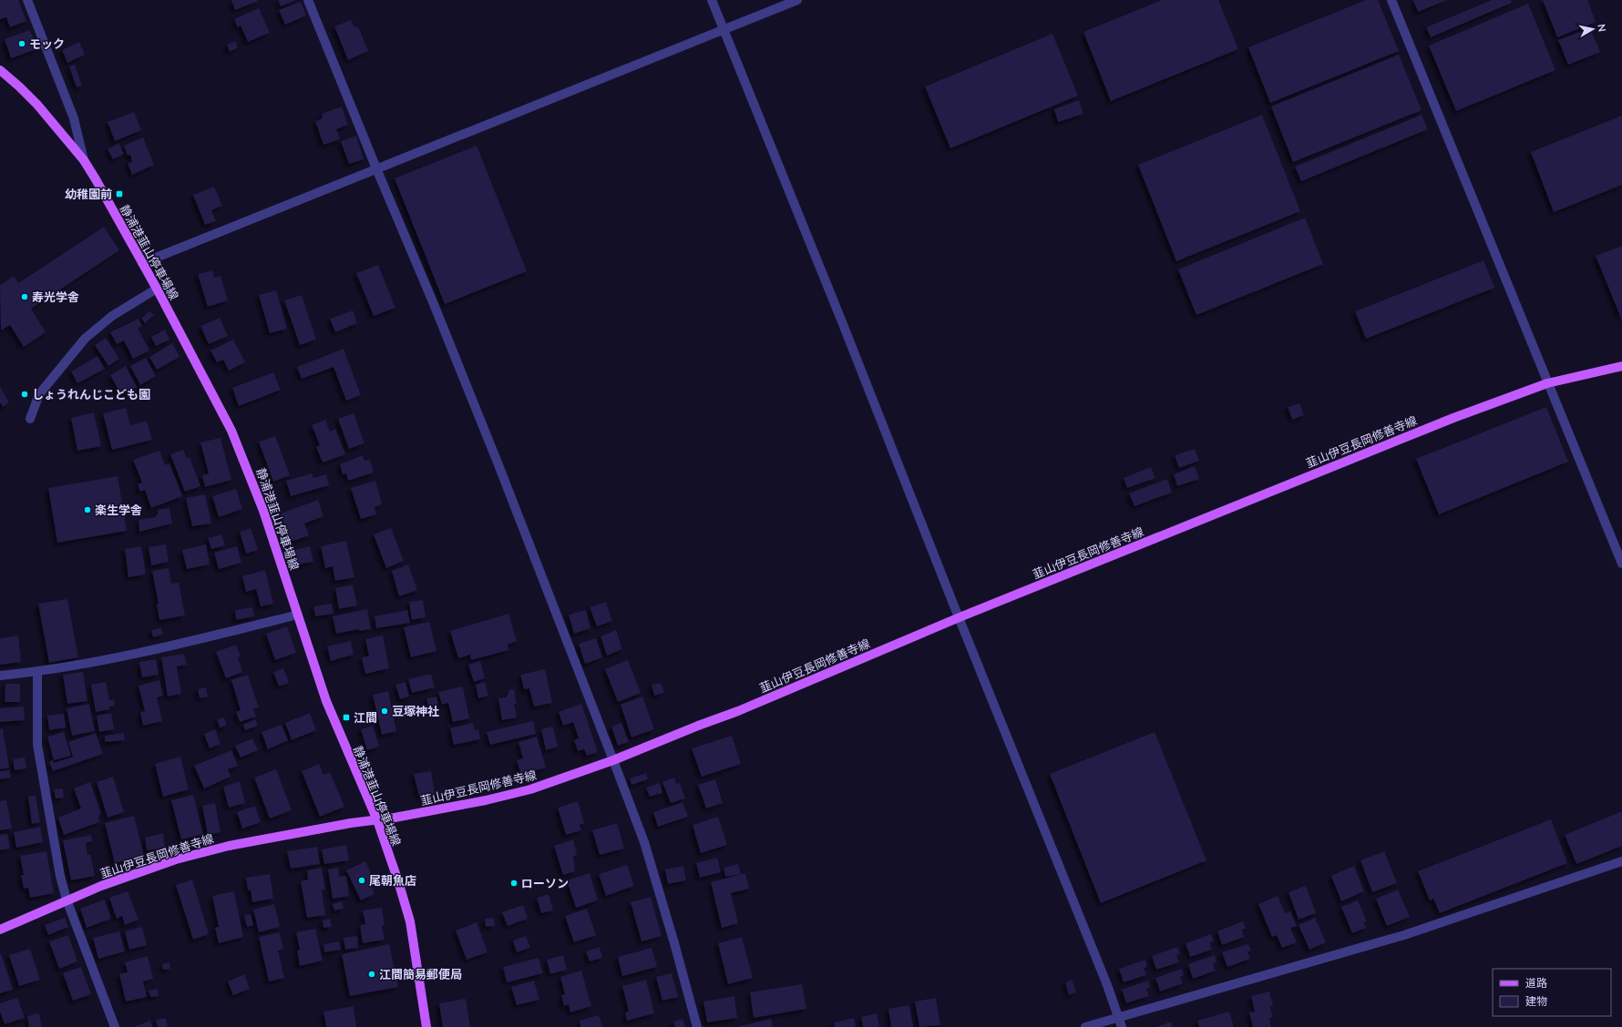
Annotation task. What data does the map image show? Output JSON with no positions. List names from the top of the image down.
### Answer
{
  "streets": {
    "main road": ["静浦港韮山停車場線", "韮山伊豆長岡修善寺線"]
  },
  "crossings": [
    ["静浦港韮山停車場線", "韮山伊豆長岡修善寺線"]
  ],
  "places": {
    "other": [
      "モック",
      "寿光学舎",
      "しょうれんじこども園",
      "楽生学舎",
      "豆塚神社",
      "尾朝魚店",
      "ローソン",
      "江間簡易郵便局"
    ],
    "transit": ["幼稚園前", "江間"]
  },
  "legend": ["道路", "建物"],
  "north": "right"
}
